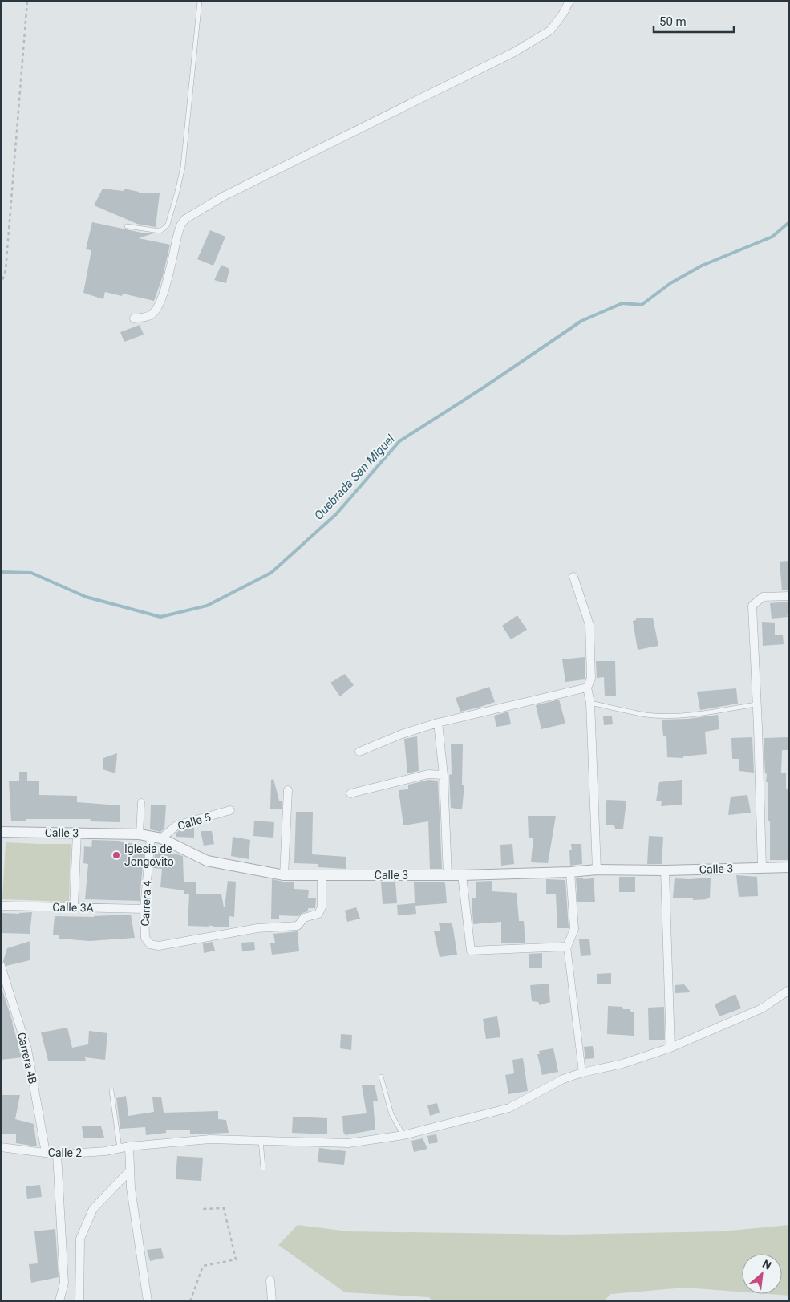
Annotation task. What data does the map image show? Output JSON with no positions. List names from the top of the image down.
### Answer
{
  "streets": {
    "street": [
      "Calle 5",
      "Calle 3",
      "Carrera 4",
      "Calle 3A",
      "Carrera 4B",
      "Calle 2"
    ]
  },
  "crossings": [
    ["Calle 5", "Calle 3"],
    ["Calle 5", "Carrera 4"],
    ["Calle 3", "Carrera 4"],
    ["Carrera 4", "Calle 3A"],
    ["Carrera 4B", "Calle 2"]
  ],
  "water": ["Quebrada San Miguel"],
  "places": ["Iglesia de Jongovito"],
  "scale_bar": "50 m",
  "north": "top right"
}
